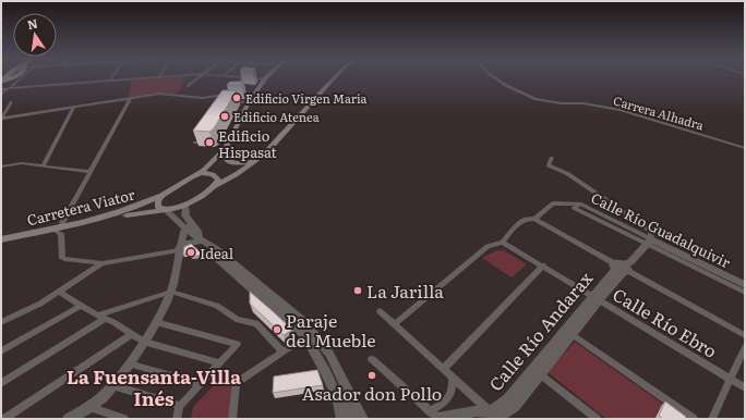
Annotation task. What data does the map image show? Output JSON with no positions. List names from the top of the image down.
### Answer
{
  "streets": {
    "main road": ["Carretera Viator"],
    "street": [
      "Carrera Alhadra",
      "Calle Río Guadalquivir",
      "Calle Río Ebro",
      "Calle Río Andarax"
    ]
  },
  "crossings": [
    ["Calle Río Guadalquivir", "Calle Río Andarax"],
    ["Calle Río Ebro", "Calle Río Andarax"]
  ],
  "districts": ["La Fuensanta-Villa Inés"],
  "places": [
    "Edificio Virgen María",
    "Edificio Atenea",
    "Edificio Hispasat",
    "Ideal",
    "La Jarilla",
    "Paraje del Mueble",
    "Asador don Pollo"
  ],
  "north": "top"
}
